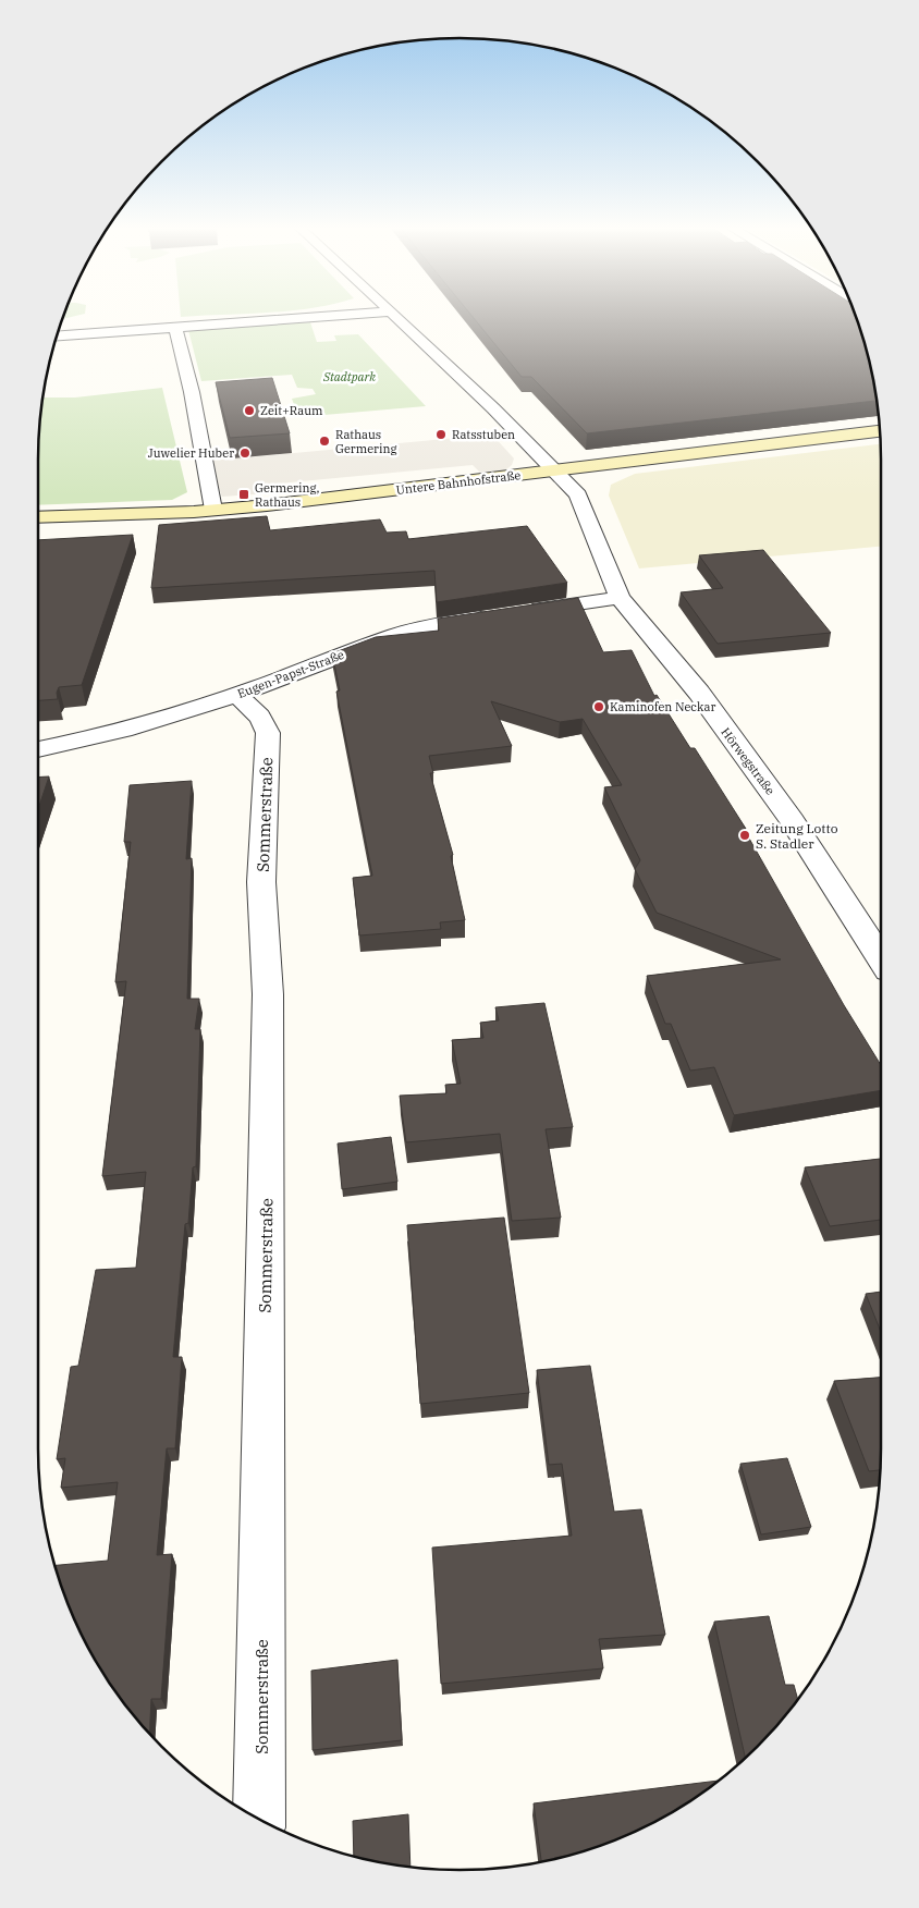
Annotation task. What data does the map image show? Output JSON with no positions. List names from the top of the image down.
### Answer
{
  "streets": {
    "street": [
      "Untere Bahnhofstraße",
      "Eugen-Papst-Straße",
      "Hörwegstraße",
      "Sommerstraße"
    ]
  },
  "crossings": [
    ["Untere Bahnhofstraße", "Hörwegstraße"],
    ["Eugen-Papst-Straße", "Sommerstraße"]
  ],
  "parks": ["Stadtpark"],
  "places": {
    "other": [
      "Zeit+Raum",
      "Ratsstuben",
      "Rathaus Germering",
      "Juwelier Huber",
      "Kaminofen Neckar",
      "Zeitung Lotto S. Stadler"
    ],
    "transit": ["Germering, Rathaus"]
  }
}
